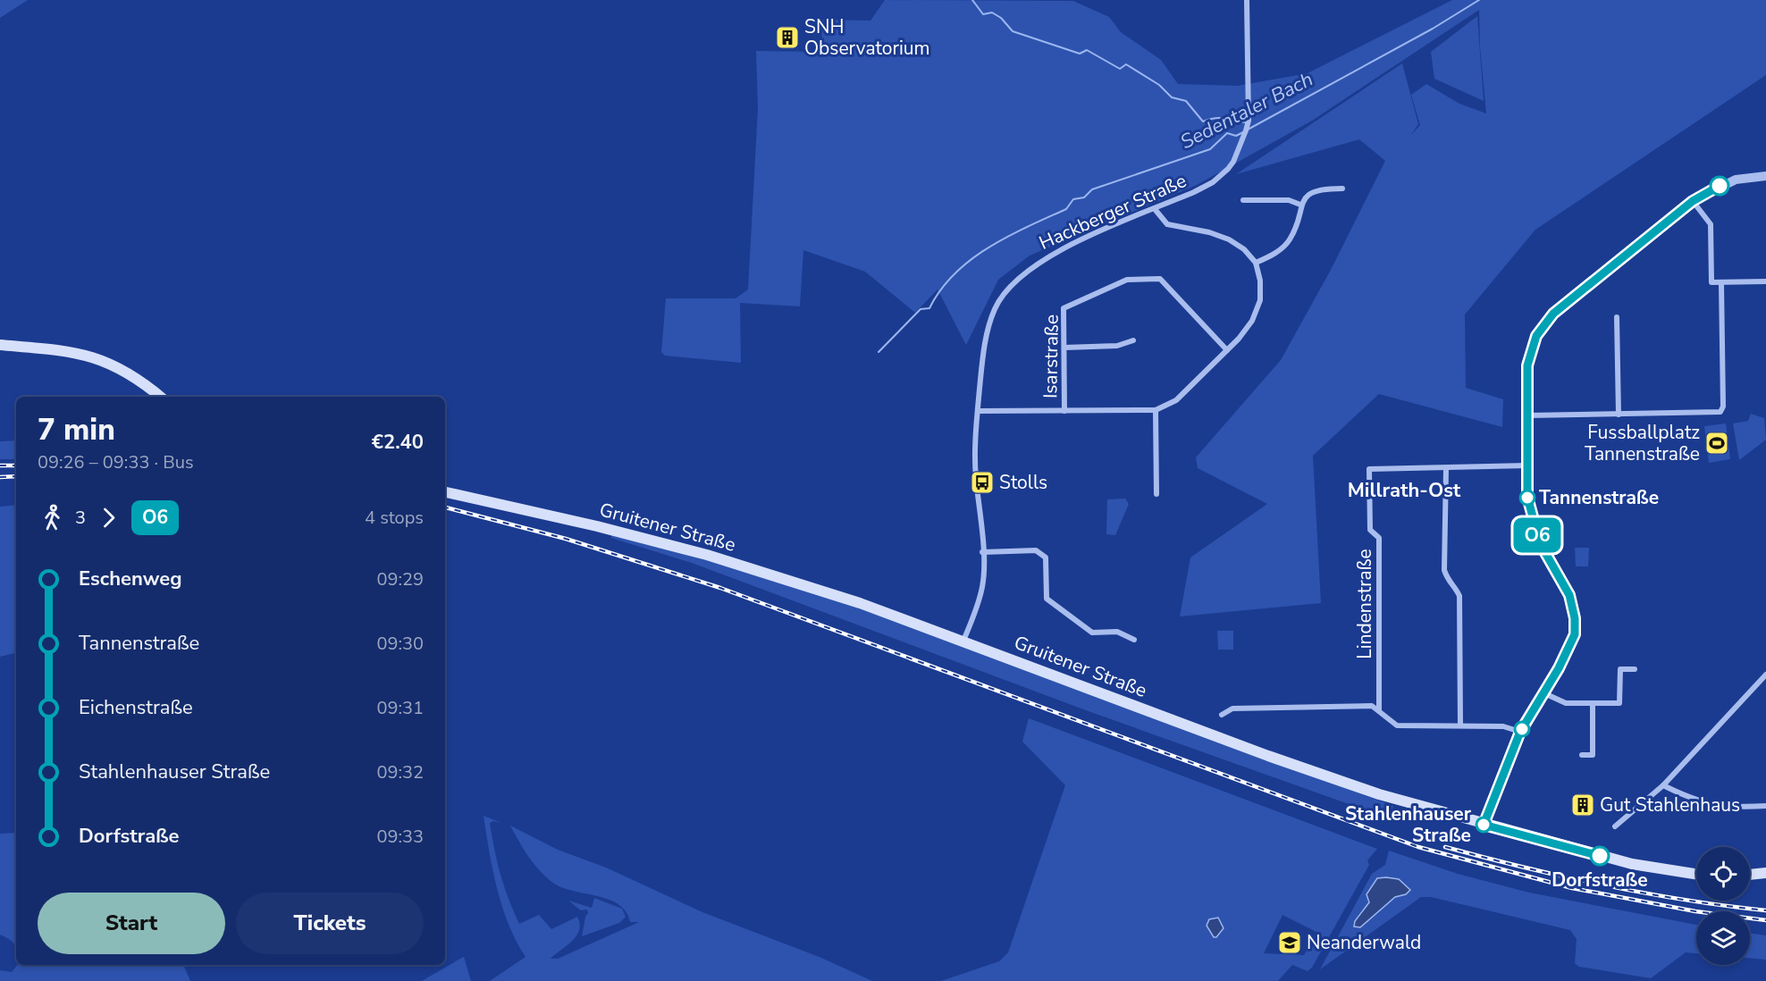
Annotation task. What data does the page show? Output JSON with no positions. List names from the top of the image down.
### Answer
{
  "streets": {
    "main road": ["Gruitener Straße"],
    "street": ["Hackberger Straße", "Isarstraße", "Lindenstraße"]
  },
  "crossings": [
    ["Hackberger Straße", "Gruitener Straße"]
  ],
  "districts": ["Millrath-Ost"],
  "water": ["Sedentaler Bach"],
  "places": {
    "building": ["SNH Observatorium", "Gut Stahlenhaus"],
    "sports": ["Fussballplatz Tannenstraße"],
    "bus stop": ["Stolls"],
    "other": ["Tannenstraße", "Stahlenhauser Straße", "Dorfstraße"],
    "school or university": ["Neanderwald"]
  },
  "lines": ["bus line O6"],
  "page": {
    "on_map": "O6",
    "heading": ["7 min", "09:26 – 09:33 · Bus", "€2.40"],
    "legs": ["3", "O6", "4 stops"],
    "list": [
      {
        "name": "Eschenweg",
        "value": "09:29"
      },
      {
        "name": "Tannenstraße",
        "value": "09:30"
      },
      {
        "name": "Eichenstraße",
        "value": "09:31"
      },
      {
        "name": "Stahlenhauser Straße",
        "value": "09:32"
      },
      {
        "name": "Dorfstraße",
        "value": "09:33"
      }
    ],
    "buttons": ["Start", "Tickets"]
  }
}
